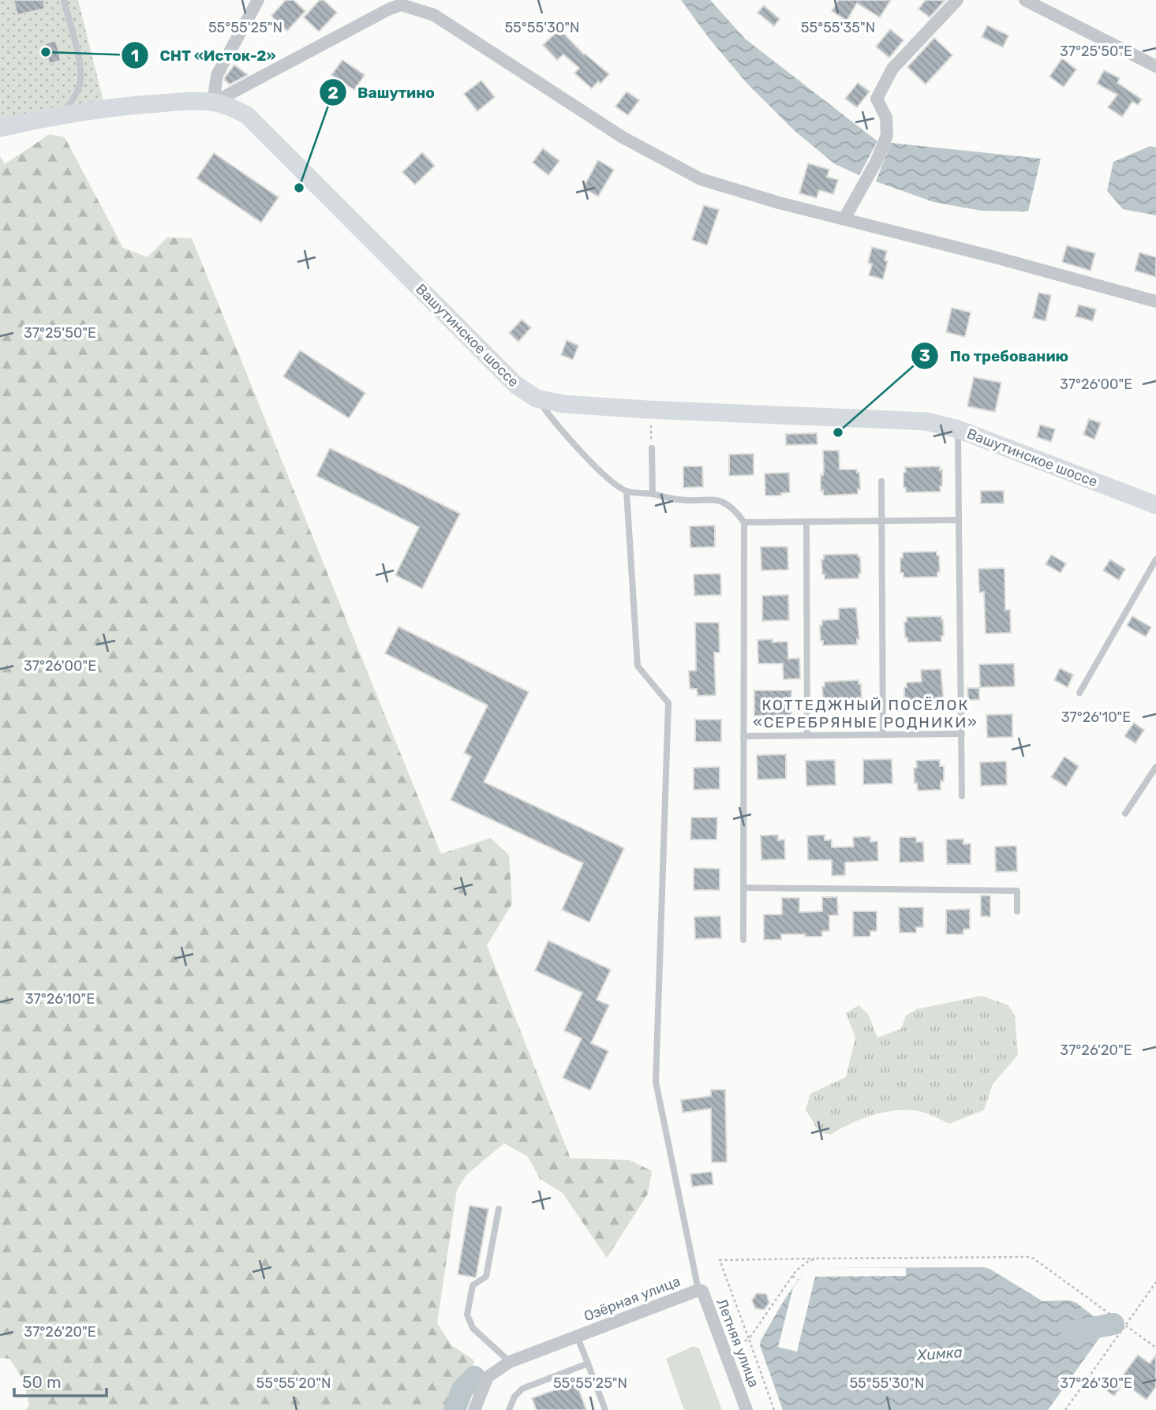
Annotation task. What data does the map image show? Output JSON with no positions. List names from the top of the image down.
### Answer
{
  "streets": {
    "street": ["Вашутинское шоссе", "Озёрная улица", "Летняя улица"]
  },
  "crossings": [
    ["Озёрная улица", "Летняя улица"]
  ],
  "districts": ["КОТТЕДЖНЫЙ ПОСЁЛОК «СЕРЕБРЯНЫЕ РОДНИКИ»"],
  "water": ["Химка"],
  "places": ["СНТ «Исток-2»", "Вашутино", "По требованию"],
  "scale_bar": "50 m",
  "coordinates": [
    "55°55'25\"N",
    "55°55'30\"N",
    "55°55'35\"N",
    "37°25'50\"E",
    "37°26'00\"E",
    "37°26'10\"E",
    "37°26'20\"E",
    "55°55'20\"N",
    "37°26'30\"E"
  ]
}
